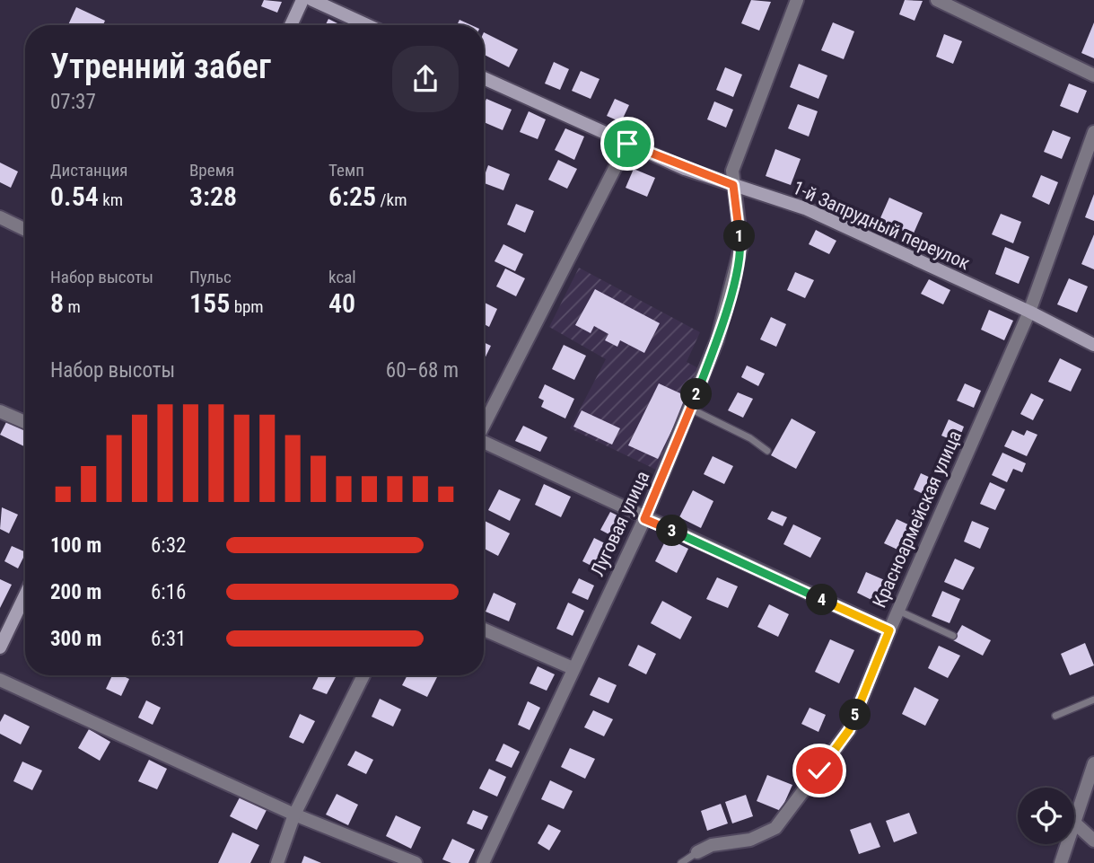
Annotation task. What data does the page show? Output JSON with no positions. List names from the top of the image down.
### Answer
{
  "streets": {
    "street": ["1-й Запрудный переулок", "Красноармейская улица", "Луговая улица"]
  },
  "crossings": [
    ["1-й Запрудный переулок", "Красноармейская улица"],
    ["1-й Запрудный переулок", "Луговая улица"]
  ],
  "page": {
    "heading": ["Утренний забег", "07:37"],
    "stats": [
      ["Дистанция", "0.54 km"],
      ["Время", "3:28"],
      ["Темп", "6:25 /km"],
      ["Набор высоты", "8 m"],
      ["Пульс", "155 bpm"],
      ["kcal", "40"]
    ],
    "pins": [
      "1",
      "2",
      "3",
      "4",
      "5"
    ],
    "chart": ["Набор высоты", "60–68 m"],
    "list": [
      {
        "name": "100 m",
        "note": "6:32"
      },
      {
        "name": "200 m",
        "note": "6:16"
      },
      {
        "name": "300 m",
        "note": "6:31"
      }
    ]
  }
}
